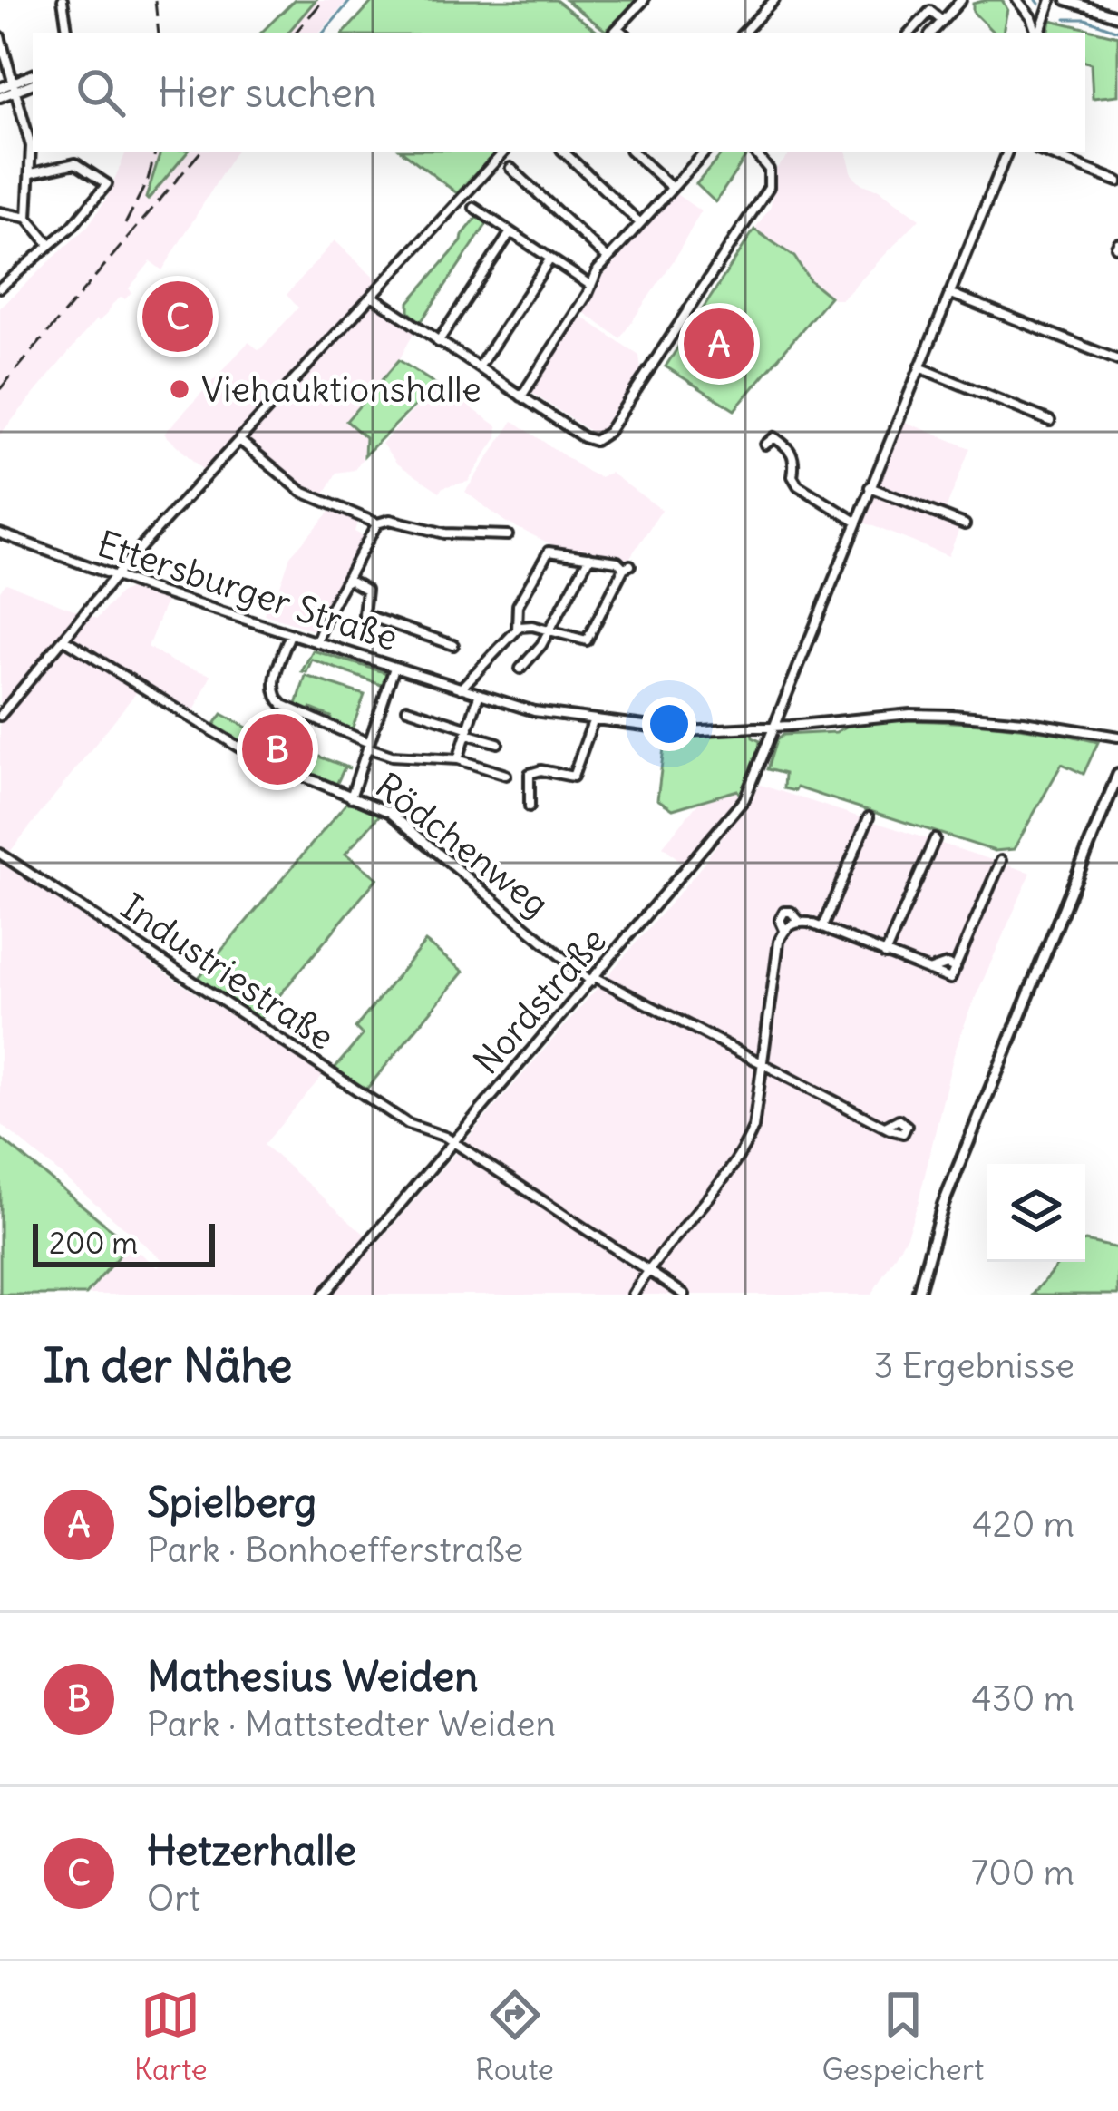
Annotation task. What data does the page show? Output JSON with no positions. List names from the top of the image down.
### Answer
{
  "streets": {
    "street": [
      "Ettersburger Straße",
      "Rödchenweg",
      "Industriestraße",
      "Nordstraße"
    ]
  },
  "crossings": [
    ["Ettersburger Straße", "Rödchenweg"],
    ["Ettersburger Straße", "Nordstraße"],
    ["Rödchenweg", "Nordstraße"],
    ["Industriestraße", "Nordstraße"]
  ],
  "places": ["Viehauktionshalle"],
  "scale_bar": "200 m",
  "page": {
    "search": "Hier suchen",
    "pins": ["C", "A", "B"],
    "scale": "200 m",
    "heading": ["In der Nähe", "3 Ergebnisse"],
    "list": [
      {
        "mark": "A",
        "name": "Spielberg",
        "note": "Park · Bonhoefferstraße",
        "value": "420 m"
      },
      {
        "mark": "B",
        "name": "Mathesius Weiden",
        "note": "Park · Mattstedter Weiden",
        "value": "430 m"
      },
      {
        "mark": "C",
        "name": "Hetzerhalle",
        "note": "Ort",
        "value": "700 m"
      }
    ],
    "nav": ["Karte", "Route", "Gespeichert"]
  }
}
